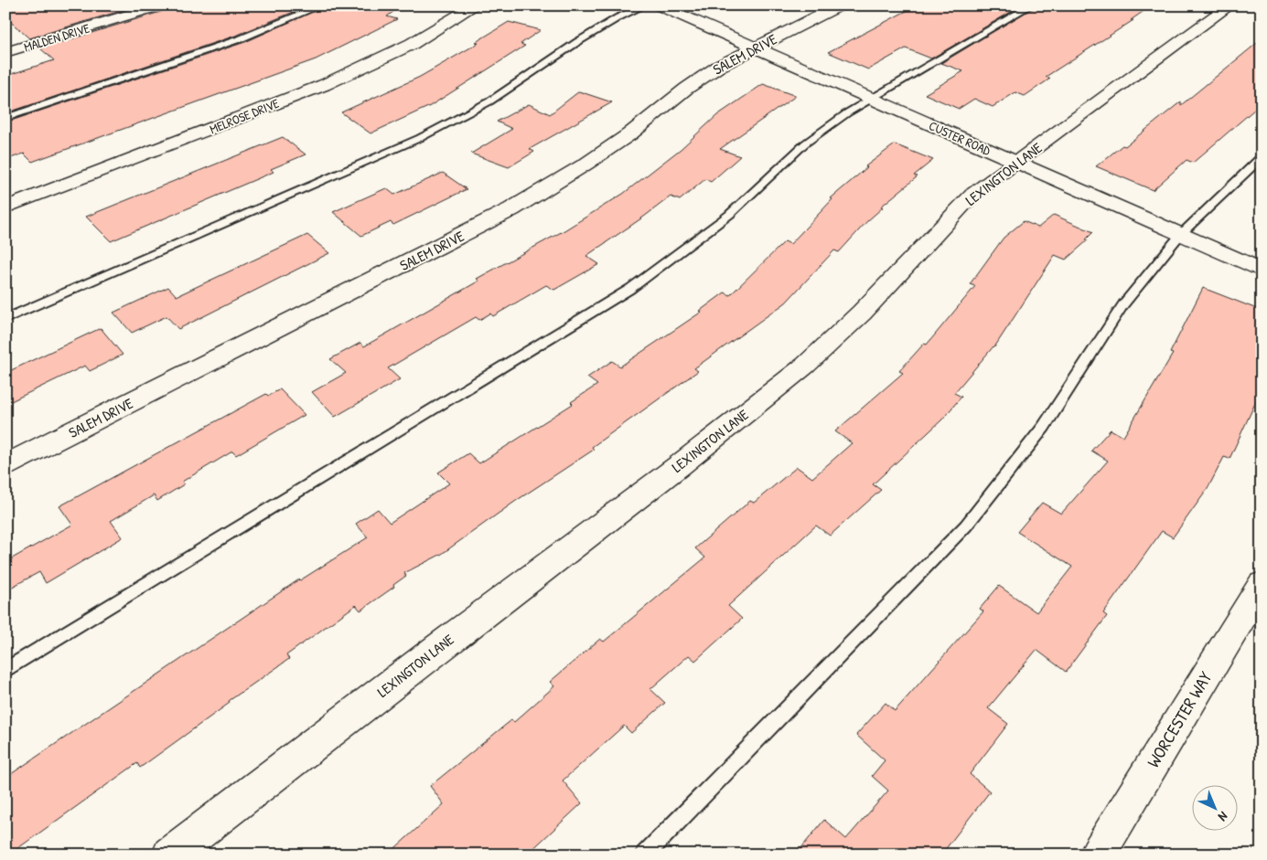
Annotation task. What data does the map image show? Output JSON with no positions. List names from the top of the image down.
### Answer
{
  "streets": {
    "street": [
      "MALDEN DRIVE",
      "SALEM DRIVE",
      "MELROSE DRIVE",
      "CUSTER ROAD",
      "LEXINGTON LANE",
      "WORCESTER WAY"
    ]
  },
  "crossings": [
    ["SALEM DRIVE", "CUSTER ROAD"],
    ["CUSTER ROAD", "LEXINGTON LANE"]
  ],
  "north": "bottom right"
}
